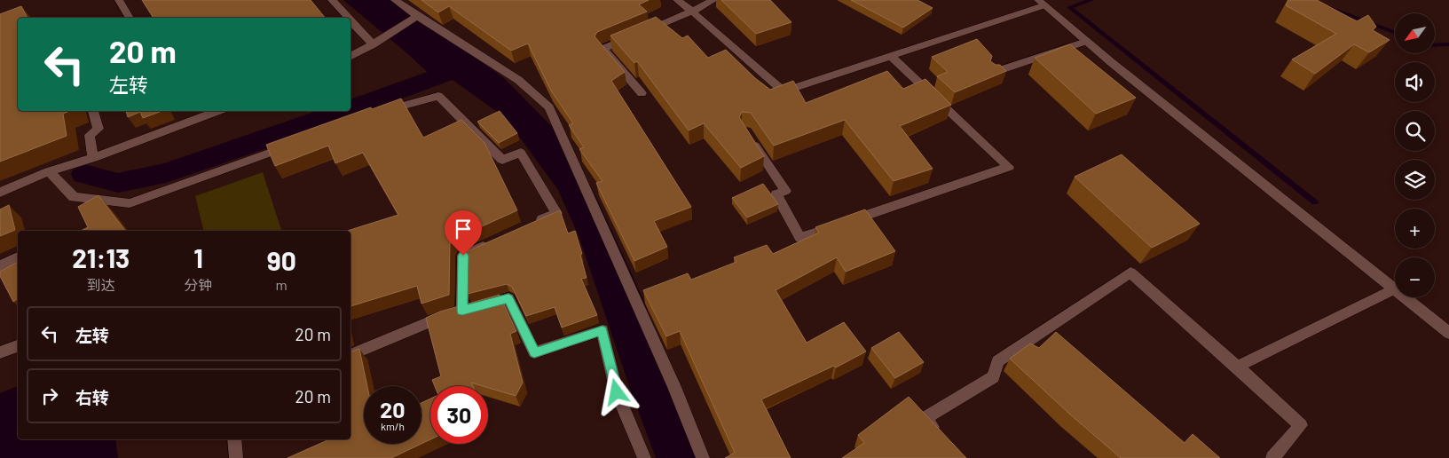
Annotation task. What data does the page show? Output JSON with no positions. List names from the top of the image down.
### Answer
{
  "north": "bottom left",
  "page": {
    "map_buttons": ["+", "−"],
    "turn": ["20 m", "左转"],
    "eta": [
      "21:13",
      "到达",
      "1",
      "分钟",
      "90",
      "m"
    ],
    "list": [
      {
        "name": "左转",
        "value": "20 m"
      },
      {
        "name": "右转",
        "value": "20 m"
      }
    ],
    "speed": "20 km/h",
    "limit": "30"
  }
}
